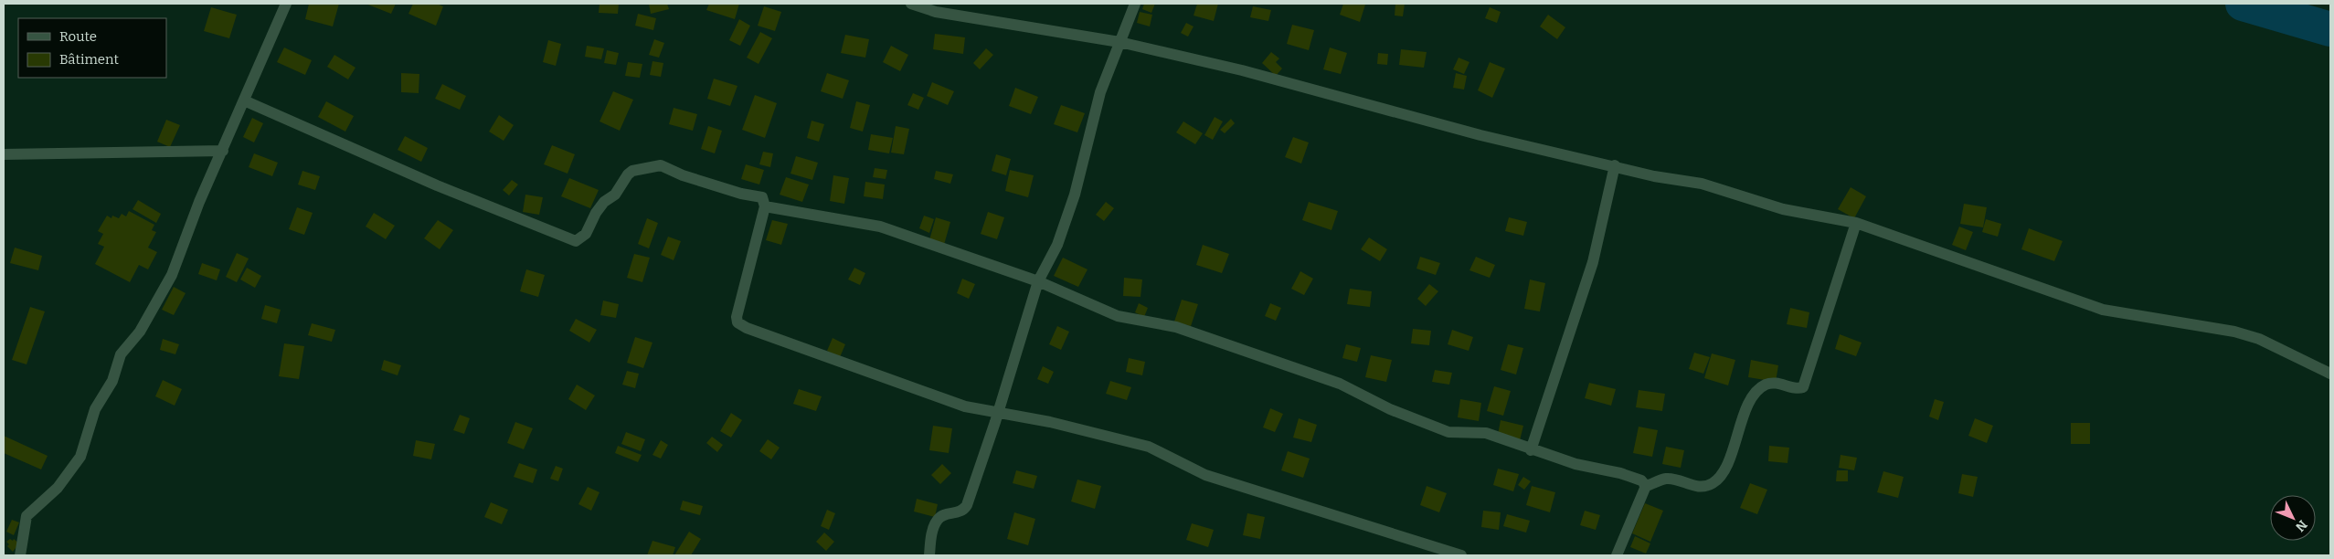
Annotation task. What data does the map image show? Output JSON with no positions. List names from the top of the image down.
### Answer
{
  "legend": ["Route", "Bâtiment"],
  "north": "bottom right"
}
